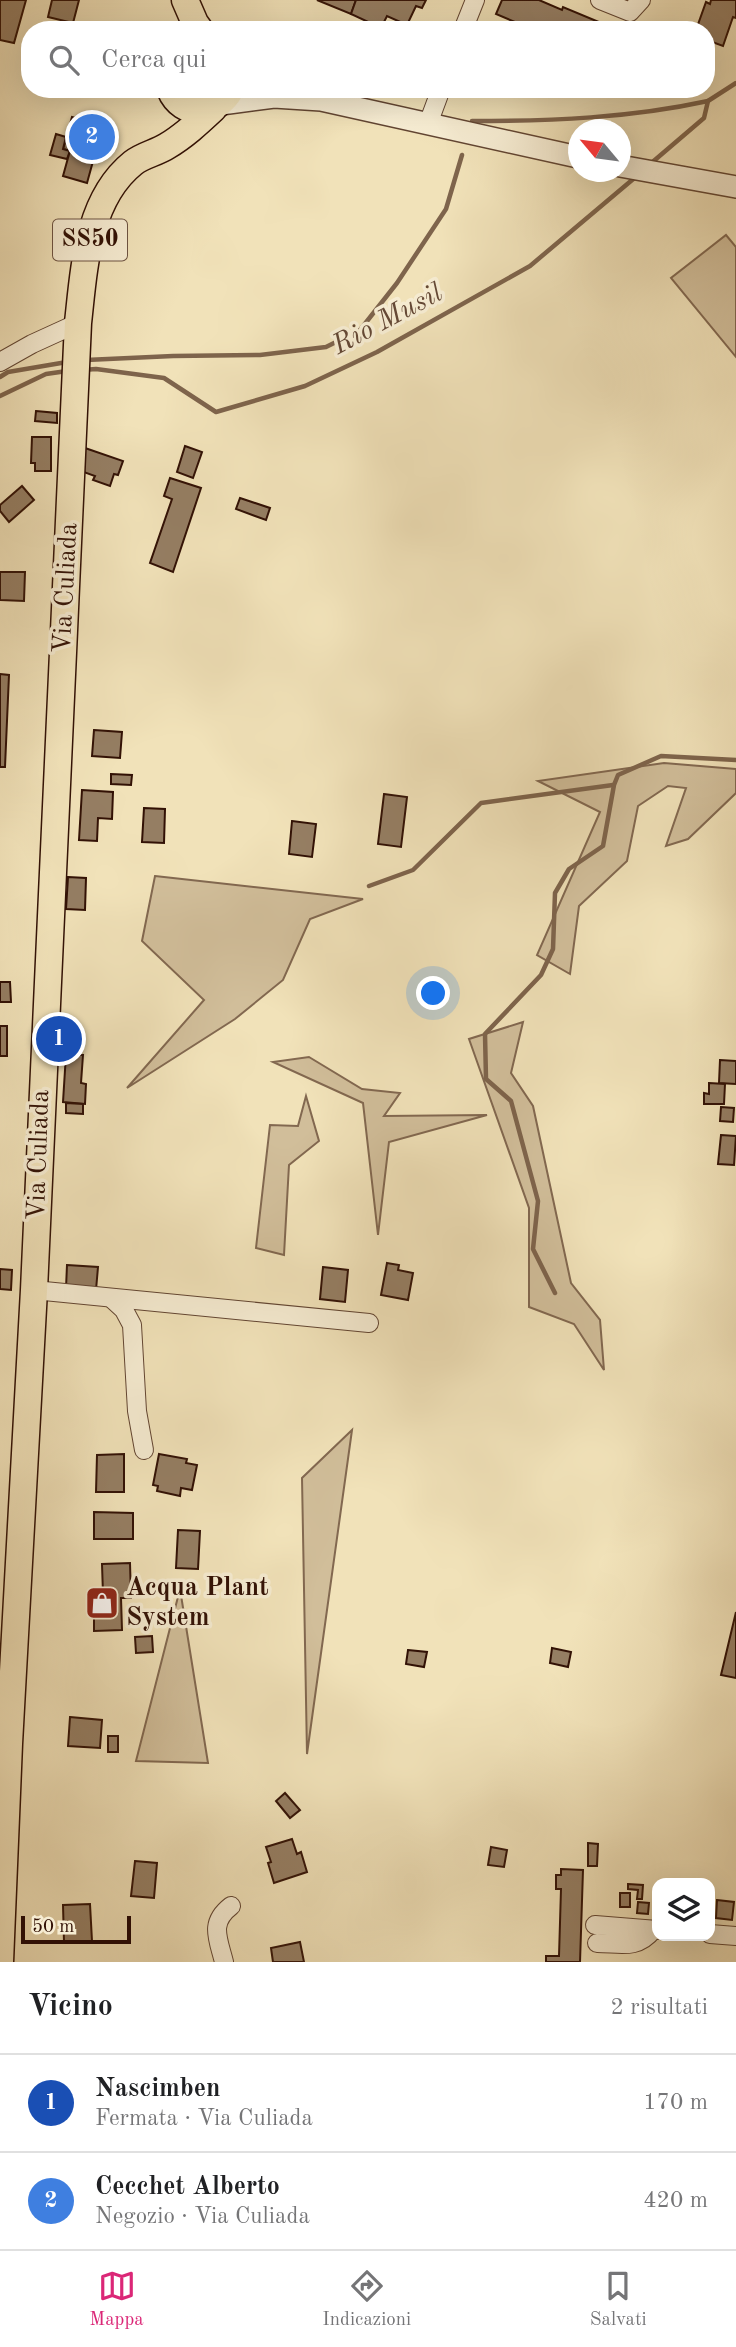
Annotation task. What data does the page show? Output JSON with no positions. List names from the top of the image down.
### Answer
{
  "streets": {
    "main road": ["SS50", "Via Culiada"]
  },
  "crossings": [
    ["SS50", "Via Culiada"]
  ],
  "water": ["Rio Musil"],
  "places": {
    "shop": ["Acqua Plant System"]
  },
  "scale_bar": "50 m",
  "north": "top left",
  "page": {
    "search": "Cerca qui",
    "pins": ["2", "1"],
    "scale": "50 m",
    "heading": ["Vicino", "2 risultati"],
    "list": [
      {
        "mark": "1",
        "name": "Nascimben",
        "note": "Fermata · Via Culiada",
        "value": "170 m"
      },
      {
        "mark": "2",
        "name": "Cecchet Alberto",
        "note": "Negozio · Via Culiada",
        "value": "420 m"
      }
    ],
    "nav": ["Mappa", "Indicazioni", "Salvati"]
  }
}
